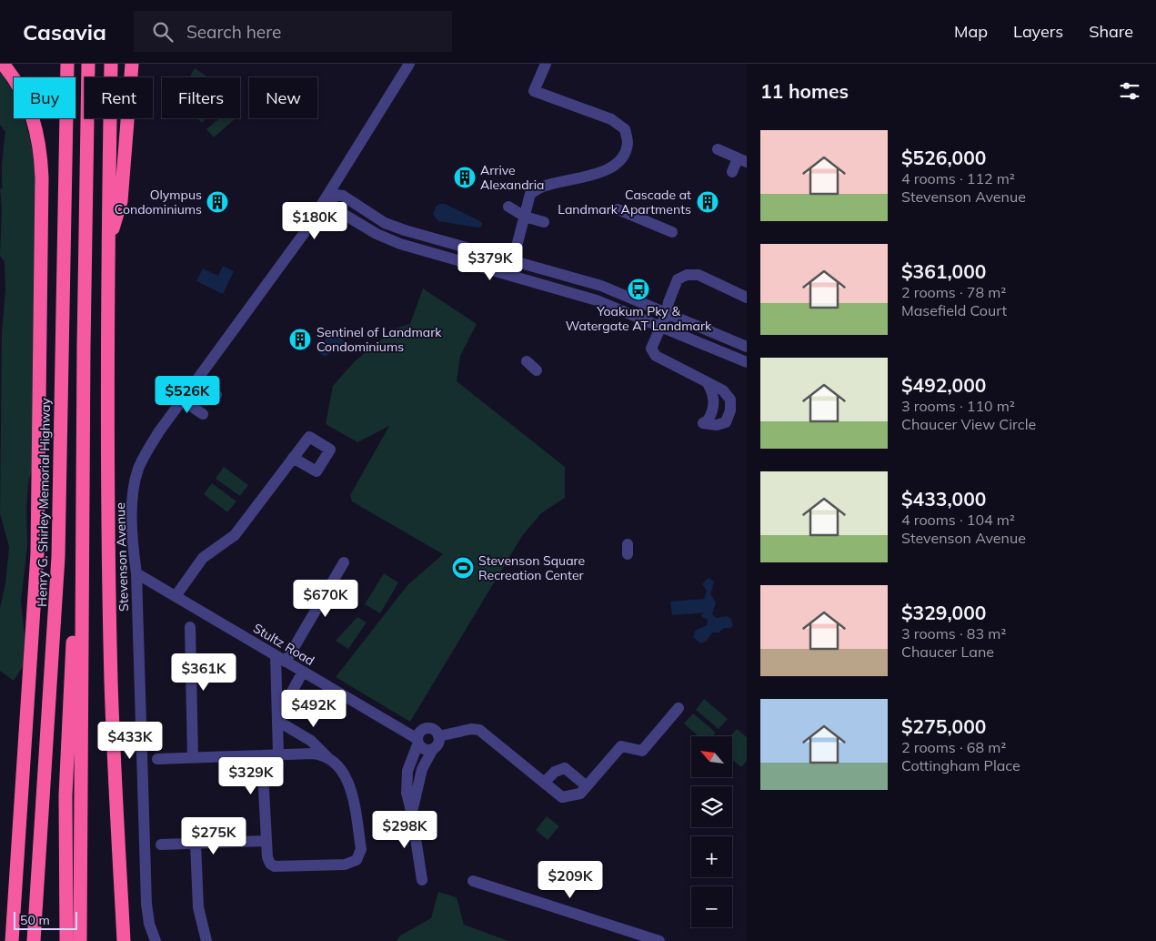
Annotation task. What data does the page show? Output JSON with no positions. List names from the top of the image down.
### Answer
{
  "streets": {
    "highway": ["Henry G. Shirley Memorial Highway"],
    "street": ["Stevenson Avenue", "Stultz Road"]
  },
  "crossings": [
    ["Stevenson Avenue", "Stultz Road"]
  ],
  "places": {
    "building": [
      "Arrive Alexandria",
      "Olympus Condominiums",
      "Cascade at Landmark Apartments",
      "Sentinel of Landmark Condominiums"
    ],
    "bus stop": ["Yoakum Pky & Watergate AT Landmark"],
    "sports": ["Stevenson Square Recreation Center"]
  },
  "scale_bar": "50 m",
  "north": "top left",
  "page": {
    "header": "Casavia",
    "search": "Search here",
    "nav": ["Map", "Layers", "Share"],
    "heading": "11 homes",
    "chip": [
      "Buy",
      "Rent",
      "Filters",
      "New"
    ],
    "list": [
      {
        "name": "$526,000",
        "note": "4 rooms · 112 m² · Stevenson Avenue"
      },
      {
        "name": "$361,000",
        "note": "2 rooms · 78 m² · Masefield Court"
      },
      {
        "name": "$492,000",
        "note": "3 rooms · 110 m² · Chaucer View Circle"
      },
      {
        "name": "$433,000",
        "note": "4 rooms · 104 m² · Stevenson Avenue"
      },
      {
        "name": "$329,000",
        "note": "3 rooms · 83 m² · Chaucer Lane"
      },
      {
        "name": "$275,000",
        "note": "2 rooms · 68 m² · Cottingham Place"
      }
    ],
    "price": [
      "$180K",
      "$379K",
      "$526K",
      "$670K",
      "$361K",
      "$492K",
      "$433K",
      "$329K",
      "$298K",
      "$275K",
      "$209K"
    ],
    "map_buttons": ["+", "−"],
    "scale": "50 m"
  }
}
